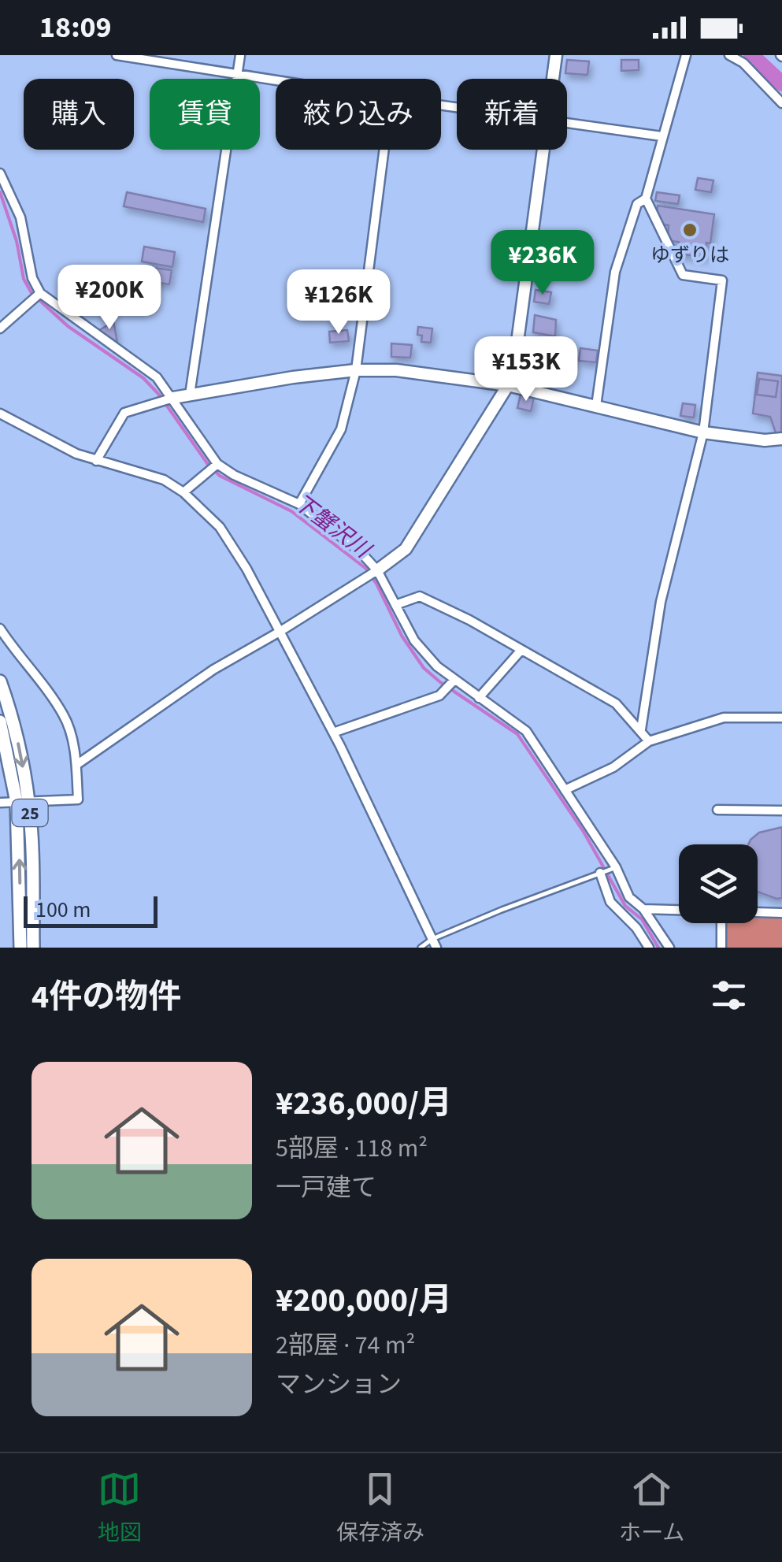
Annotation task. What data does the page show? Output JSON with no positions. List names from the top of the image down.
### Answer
{
  "streets": {
    "main road": ["25"]
  },
  "water": ["下蟹沢川"],
  "places": ["ゆずりは"],
  "scale_bar": "100 m",
  "page": {
    "status": "18:09",
    "chip": [
      "購入",
      "賃貸",
      "絞り込み",
      "新着"
    ],
    "price": [
      "¥236K",
      "¥200K",
      "¥126K",
      "¥153K"
    ],
    "scale": "100 m",
    "heading": "4件の物件",
    "list": [
      {
        "name": "¥236,000/月",
        "note": "5部屋 · 118 m² · 一戸建て"
      },
      {
        "name": "¥200,000/月",
        "note": "2部屋 · 74 m² · マンション"
      }
    ],
    "tabs": ["地図", "保存済み", "ホーム"]
  }
}
